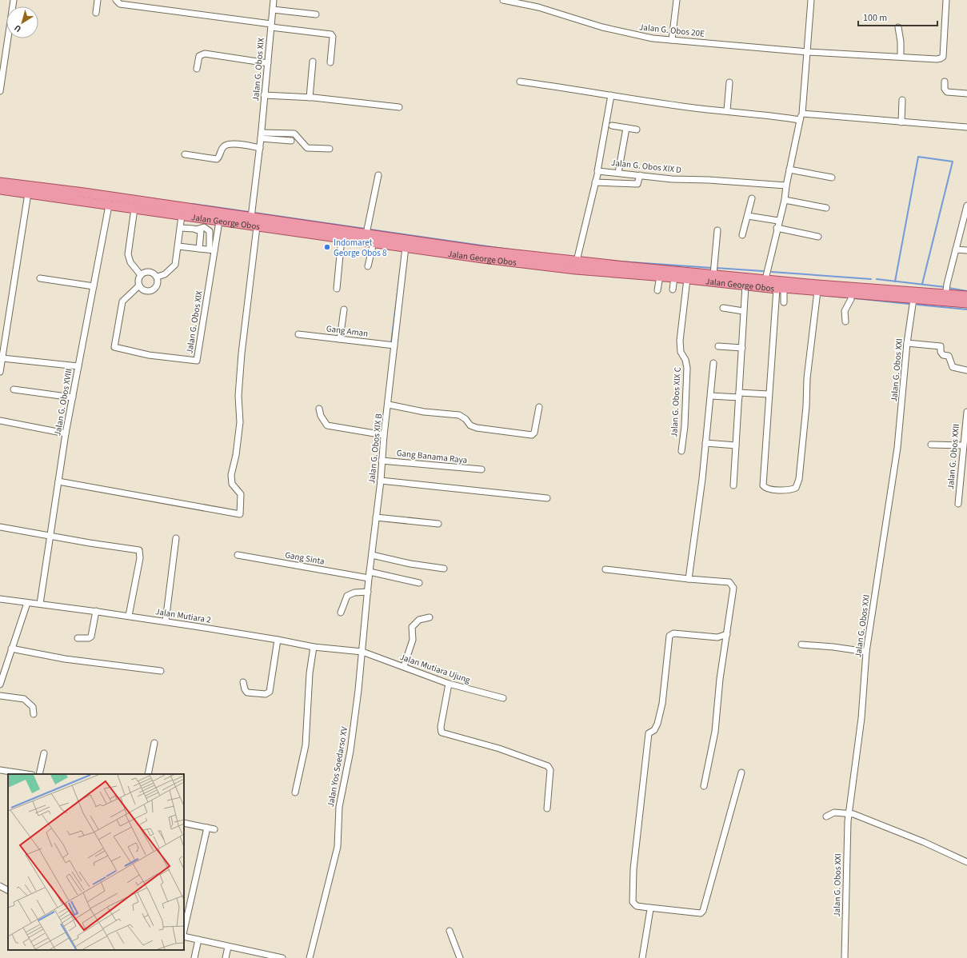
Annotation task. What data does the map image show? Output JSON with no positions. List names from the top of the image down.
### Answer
{
  "streets": {
    "main road": ["Jalan George Obos"],
    "street": [
      "Jalan G. Obos 20E",
      "Jalan G. Obos XIX",
      "Jalan G. Obos XIX D",
      "Gang Aman",
      "Jalan G. Obos XXI",
      "Jalan G. Obos XVIII",
      "Jalan G. Obos XIX C",
      "Jalan G. Obos XIX B",
      "Gang Banama Raya",
      "Jalan G. Obos XXII",
      "Gang Sinta",
      "Jalan Mutiara 2",
      "Jalan Mutiara Ujung",
      "Jalan Yos Soedarso XV"
    ]
  },
  "crossings": [
    ["Jalan G. Obos XIX", "Jalan George Obos"],
    ["Jalan George Obos", "Jalan G. Obos XXI"],
    ["Jalan George Obos", "Jalan G. Obos XVIII"],
    ["Jalan George Obos", "Jalan G. Obos XIX C"],
    ["Jalan George Obos", "Jalan G. Obos XIX B"],
    ["Gang Aman", "Jalan G. Obos XIX B"],
    ["Jalan G. Obos XVIII", "Jalan Mutiara 2"],
    ["Jalan G. Obos XIX B", "Gang Banama Raya"],
    ["Jalan G. Obos XIX B", "Gang Sinta"],
    ["Jalan G. Obos XIX B", "Jalan Mutiara 2"],
    ["Jalan G. Obos XIX B", "Jalan Mutiara Ujung"],
    ["Jalan G. Obos XIX B", "Jalan Yos Soedarso XV"],
    ["Jalan Mutiara 2", "Jalan Mutiara Ujung"],
    ["Jalan Mutiara 2", "Jalan Yos Soedarso XV"],
    ["Jalan Mutiara Ujung", "Jalan Yos Soedarso XV"]
  ],
  "places": ["Indomaret George Obos 8"],
  "scale_bar": "100 m",
  "north": "bottom left"
}
